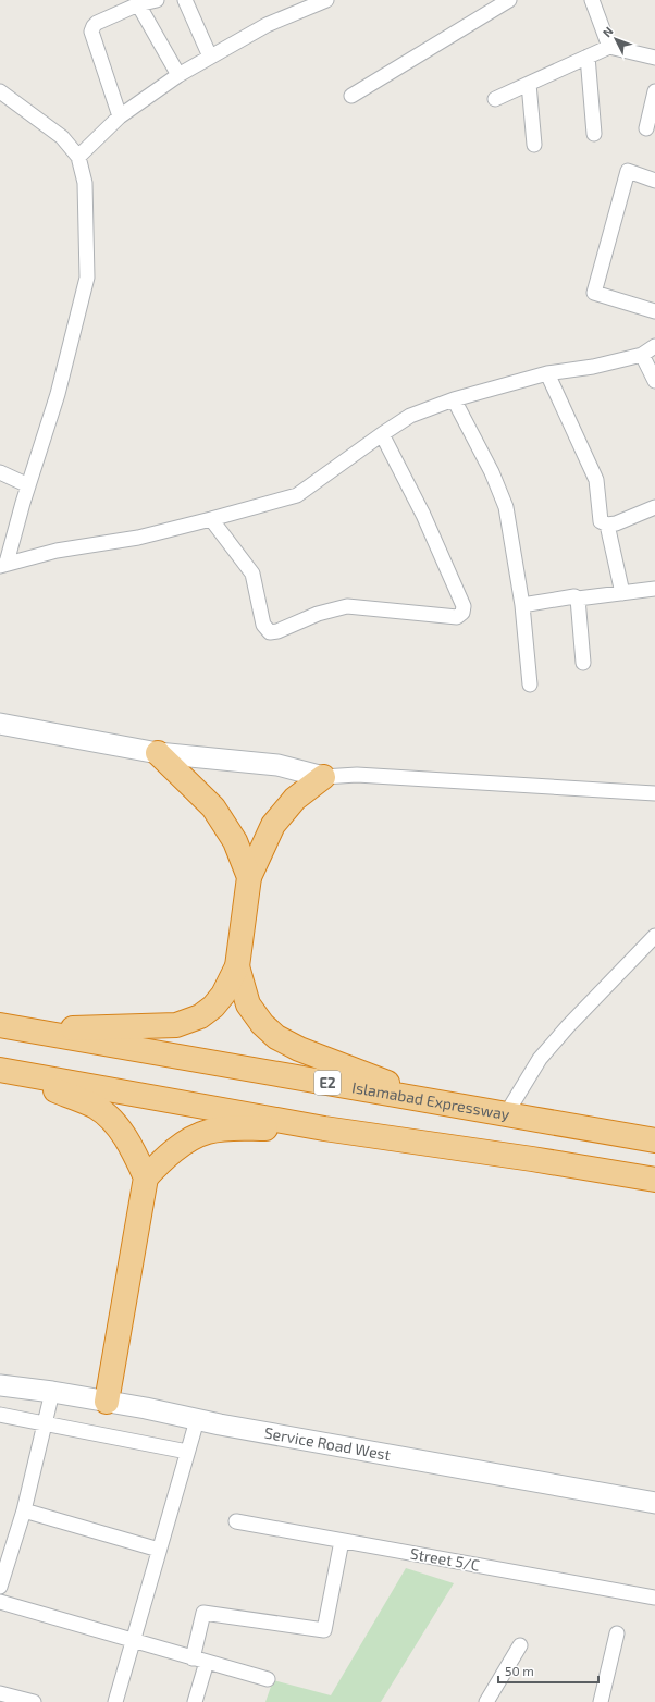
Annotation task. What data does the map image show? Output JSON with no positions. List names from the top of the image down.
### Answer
{
  "streets": {
    "highway": ["E2", "Islamabad Expressway"],
    "street": ["Service Road West", "Street 5/C"]
  },
  "scale_bar": "50 m",
  "north": "top left"
}
